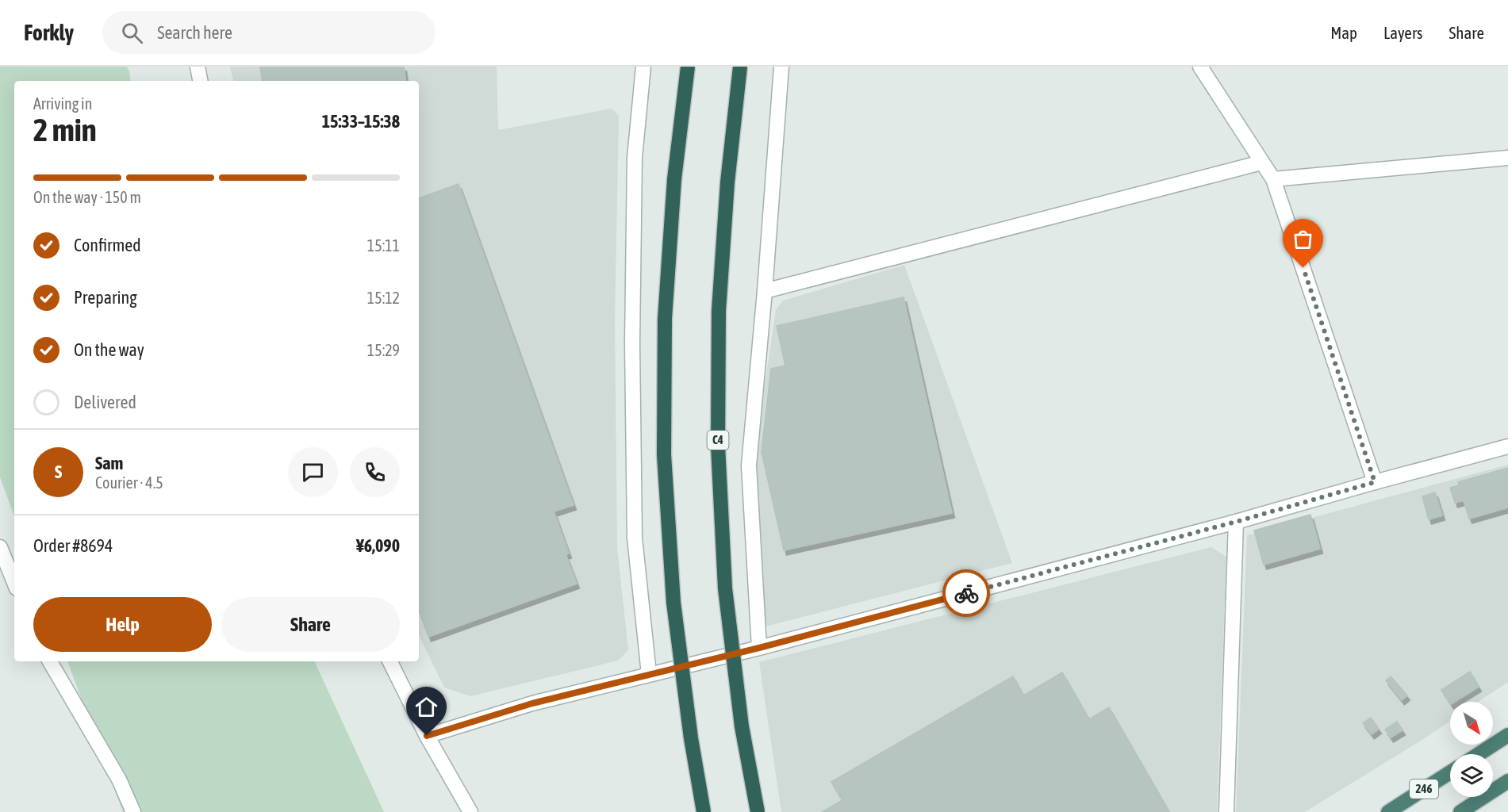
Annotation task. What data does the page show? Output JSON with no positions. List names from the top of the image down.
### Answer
{
  "streets": {
    "highway": ["C4", "246"]
  },
  "north": "bottom right",
  "page": {
    "header": "Forkly",
    "search": "Search here",
    "nav": ["Map", "Layers", "Share"],
    "heading": ["2 min", "Arriving in", "15:33–15:38"],
    "panel": [
      "Sam",
      "Courier · 4.5",
      "Order #8694",
      "¥6,090"
    ],
    "bar": "On the way · 150 m",
    "list": [
      ["Confirmed", "15:11"],
      ["Preparing", "15:12"],
      ["On the way", "15:29"],
      "Delivered"
    ],
    "round": "S",
    "buttons": ["Help", "Share"]
  }
}
